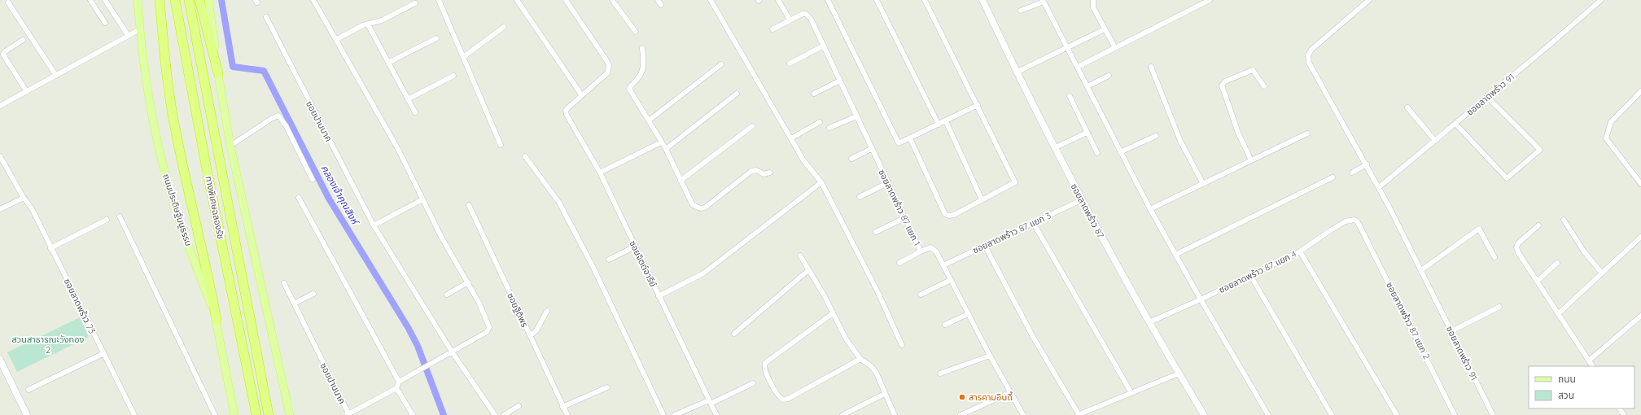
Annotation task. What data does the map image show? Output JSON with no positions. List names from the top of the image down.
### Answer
{
  "streets": {
    "highway": ["ทางพิเศษฉลองรัช"],
    "main road": ["ถนนประดิษฐ์มนูธรรม"],
    "street": [
      "ซอยลาดพร้าว 91",
      "ซอยปานนาค",
      "ซอยลาดพร้าว 87 แยก 1",
      "ซอยลาดพร้าว 87",
      "ซอยลาดพร้าว 87 แยก 3",
      "ซอยจิตต์อารีย์",
      "ซอยลาดพร้าว 87 แยก 4",
      "ซอยลาดพร้าว 73",
      "ซอยฐิติพร",
      "ซอยลาดพร้าว 87 แยก 2"
    ]
  },
  "crossings": [
    ["ซอยลาดพร้าว 87 แยก 1", "ซอยลาดพร้าว 87 แยก 3"],
    ["ซอยลาดพร้าว 87", "ซอยลาดพร้าว 87 แยก 3"],
    ["ซอยลาดพร้าว 87", "ซอยลาดพร้าว 87 แยก 4"],
    ["ซอยลาดพร้าว 87 แยก 4", "ซอยลาดพร้าว 87 แยก 2"]
  ],
  "water": ["คลองเจ้าคุณสิงห์"],
  "parks": ["สวนสาธารณะวังทอง 2"],
  "places": ["สารคามอินดี้"],
  "legend": ["ถนน", "สวน"]
}
